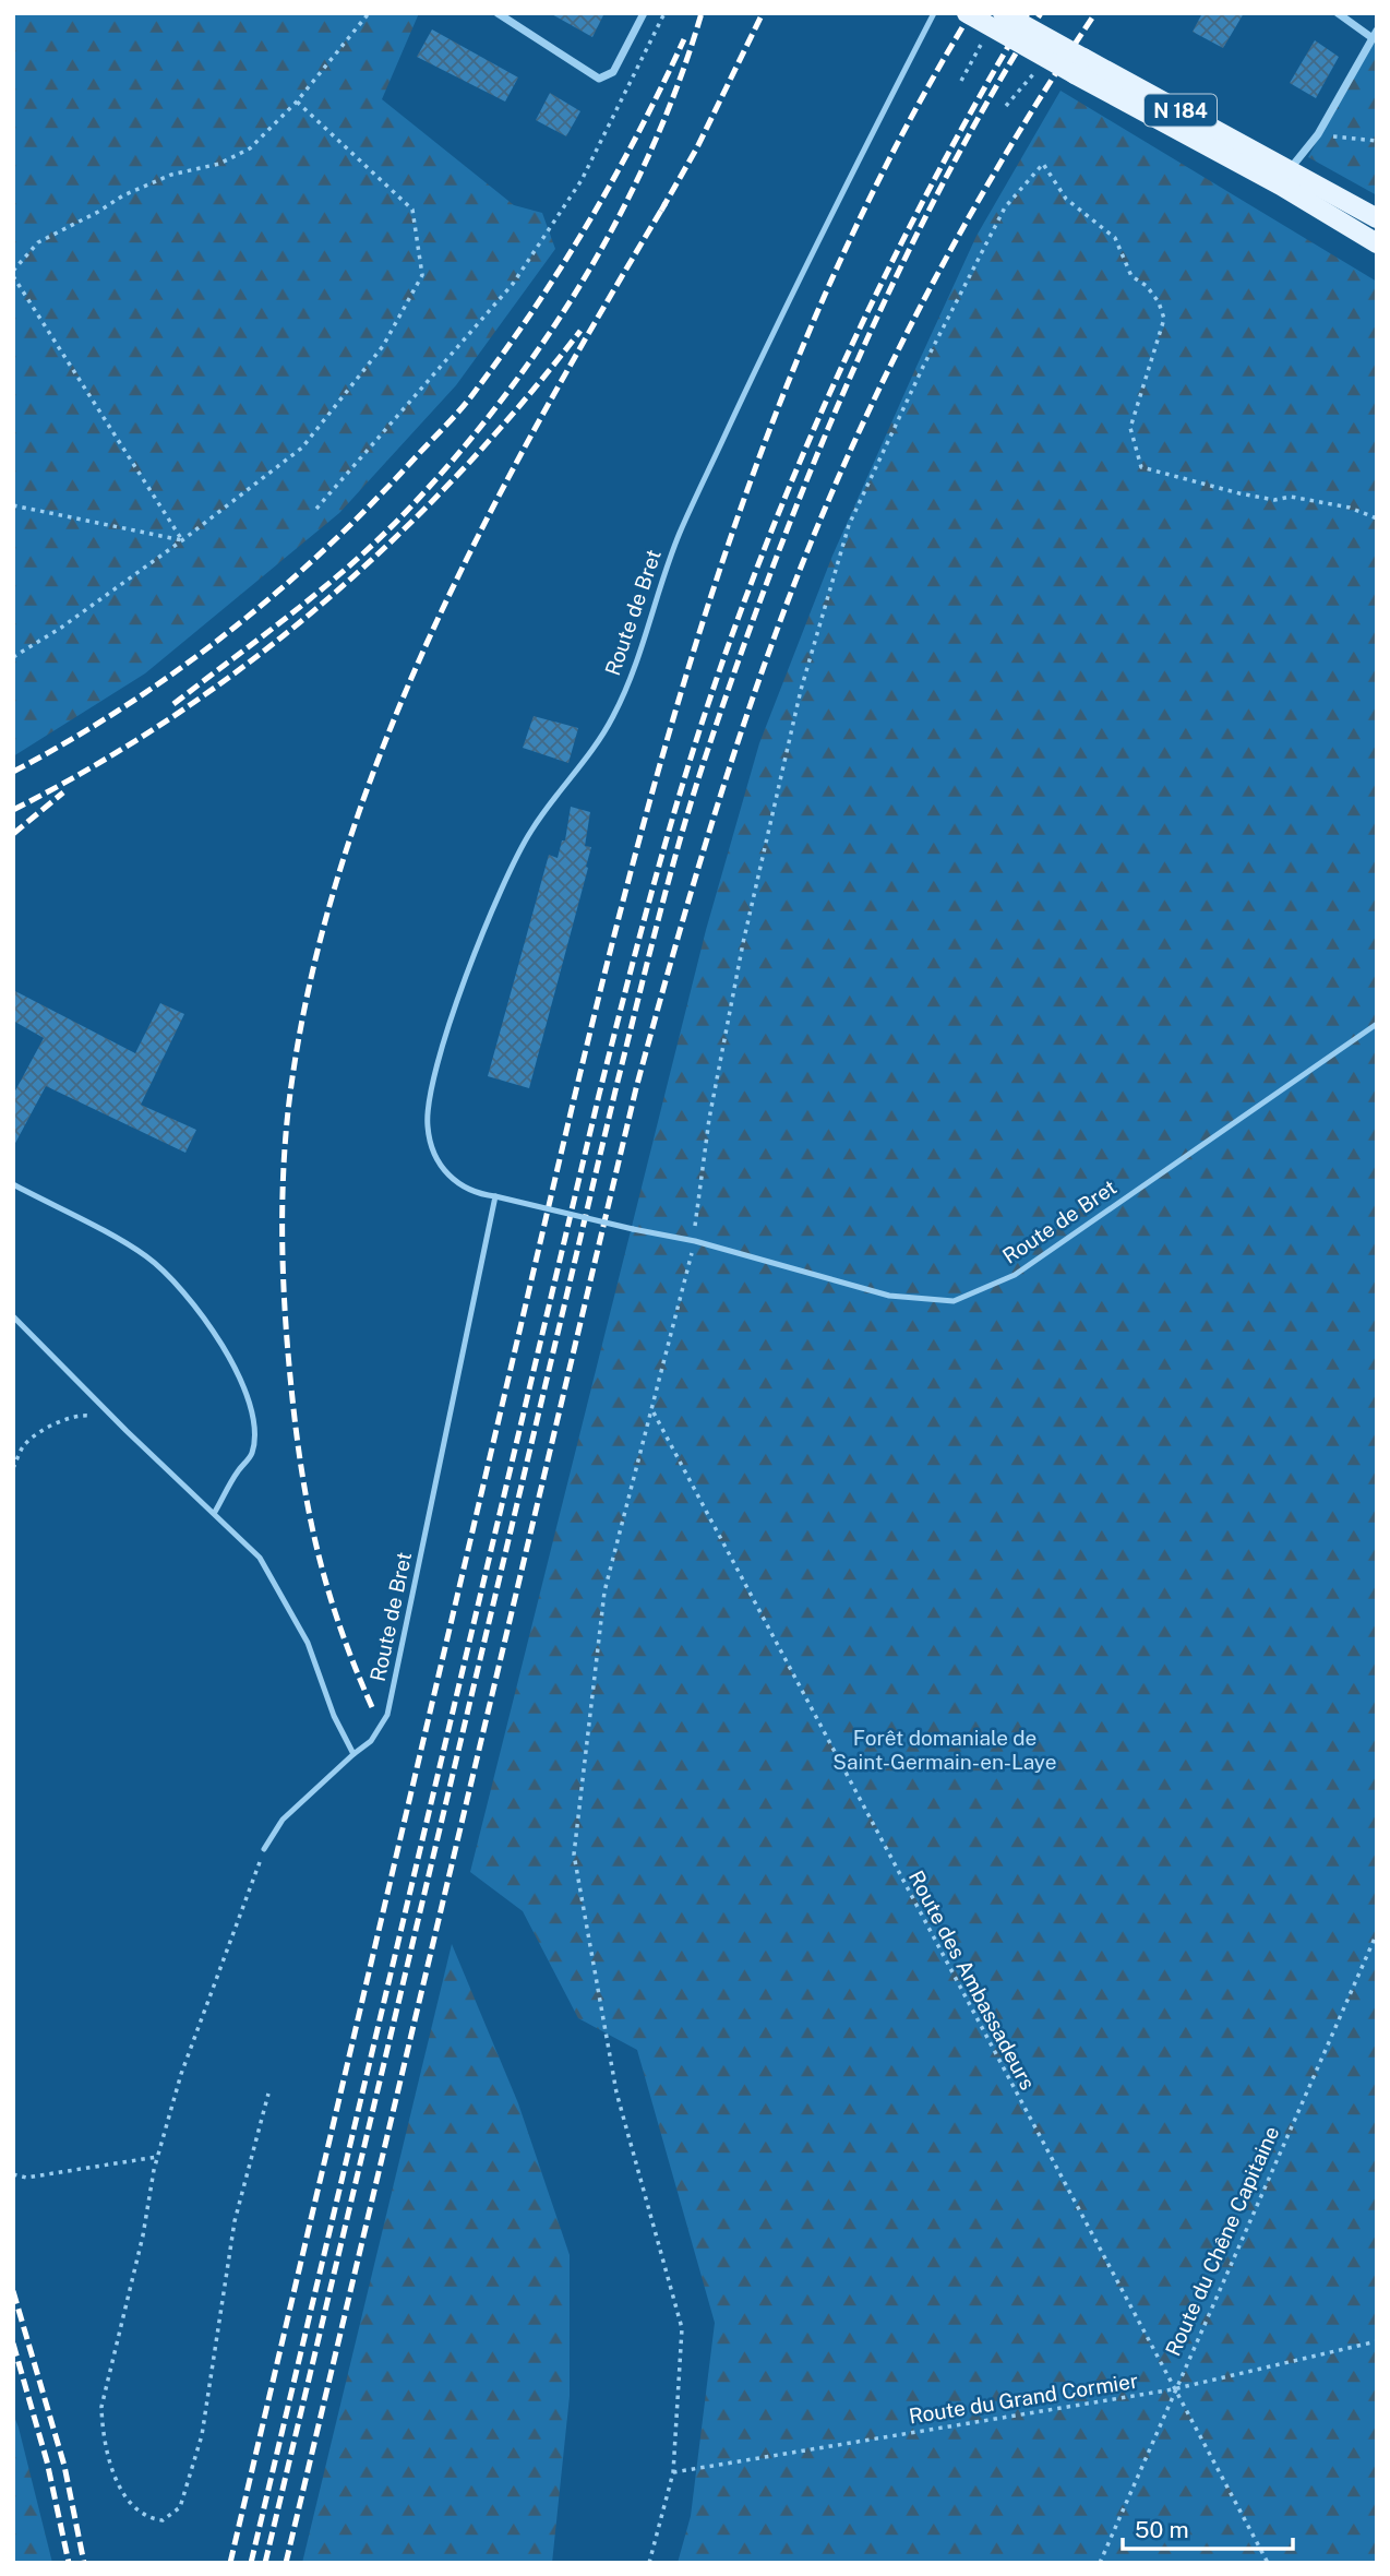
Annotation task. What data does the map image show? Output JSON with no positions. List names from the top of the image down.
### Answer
{
  "streets": {
    "main road": ["N 184"],
    "lane": ["Route de Bret"],
    "path": ["Route des Ambassadeurs", "Route du Chêne Capitaine", "Route du Grand Cormier"]
  },
  "crossings": [
    ["Route des Ambassadeurs", "Route du Chêne Capitaine"],
    ["Route des Ambassadeurs", "Route du Grand Cormier"],
    ["Route du Chêne Capitaine", "Route du Grand Cormier"]
  ],
  "parks": ["Forêt domaniale de Saint-Germain-en-Laye"],
  "scale_bar": "50 m"
}
